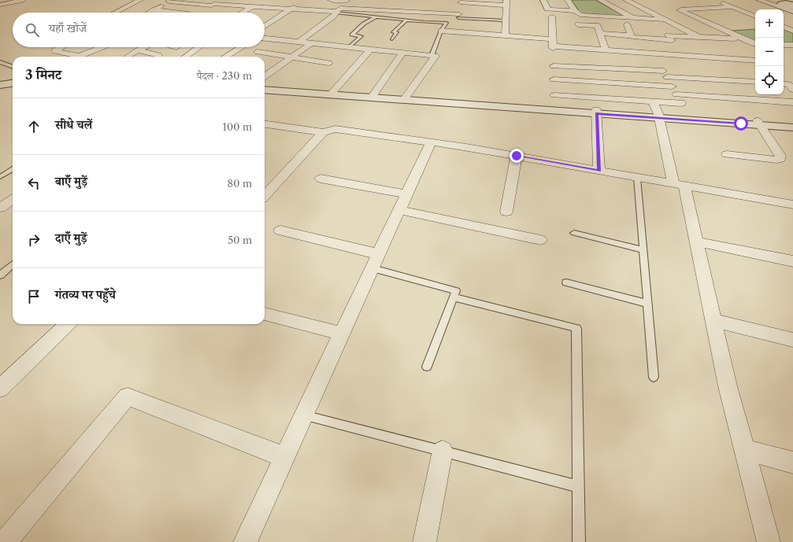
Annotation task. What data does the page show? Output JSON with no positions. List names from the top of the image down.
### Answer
{
  "page": {
    "map_buttons": ["+", "−"],
    "search": "यहाँ खोजें",
    "heading": ["3 मिनट", "पैदल · 230 m"],
    "list": [
      ["सीधे चलें", "100 m"],
      ["बाएँ मुड़ें", "80 m"],
      ["दाएँ मुड़ें", "50 m"],
      "गंतव्य पर पहुँचे"
    ]
  }
}
